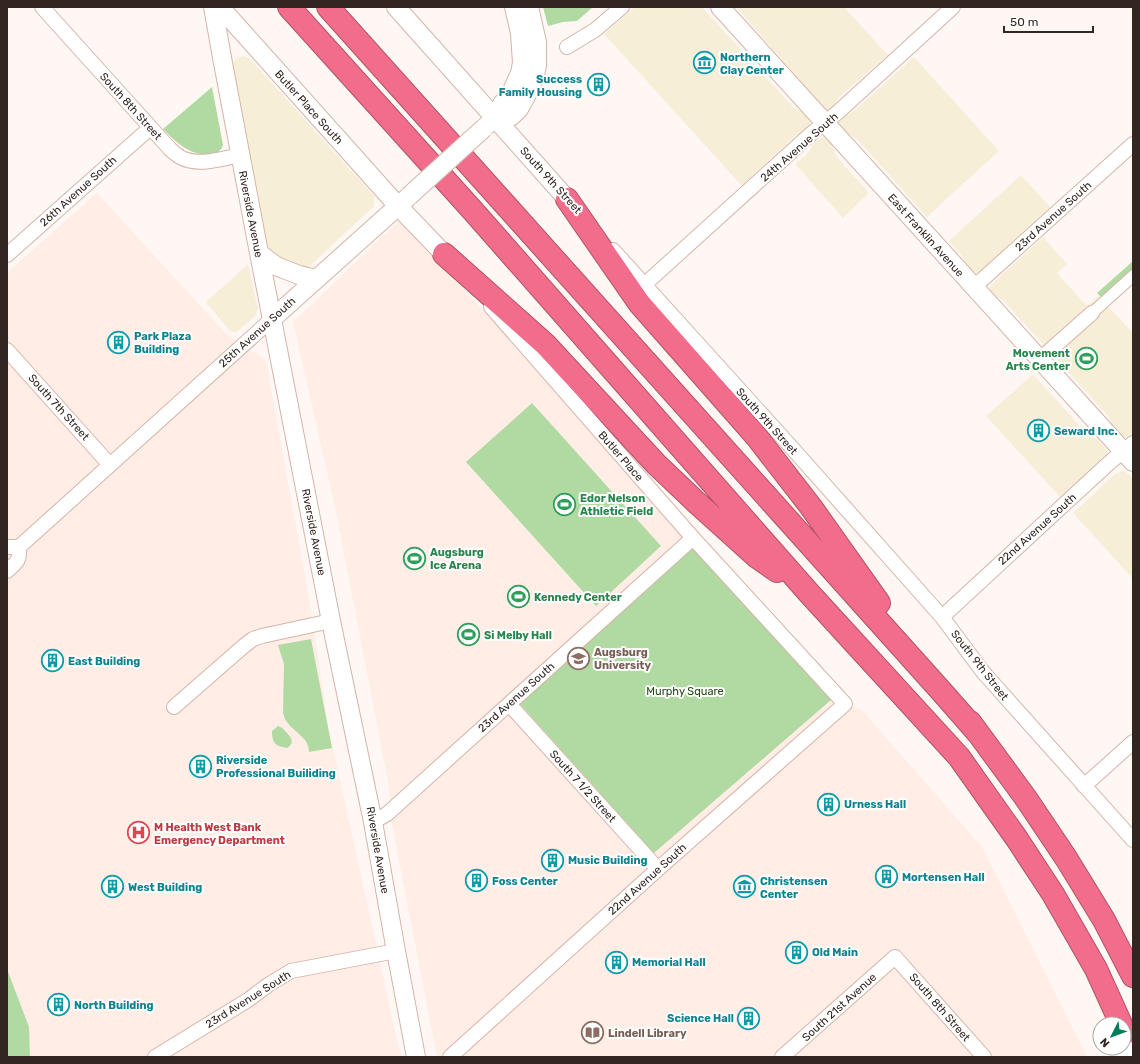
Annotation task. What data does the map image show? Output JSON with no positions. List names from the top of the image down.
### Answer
{
  "streets": {
    "street": [
      "South 8th Street",
      "Butler Place South",
      "24th Avenue South",
      "South 9th Street",
      "26th Avenue South",
      "Riverside Avenue",
      "23rd Avenue South",
      "East Franklin Avenue",
      "25th Avenue South",
      "South 7th Street",
      "Butler Place",
      "22nd Avenue South",
      "South 7 1/2 Street",
      "South 21st Avenue"
    ]
  },
  "crossings": [
    ["South 8th Street", "26th Avenue South"],
    ["South 8th Street", "Riverside Avenue"],
    ["South 8th Street", "South 21st Avenue"],
    ["Butler Place South", "25th Avenue South"],
    ["Butler Place South", "Butler Place"],
    ["24th Avenue South", "South 9th Street"],
    ["24th Avenue South", "East Franklin Avenue"],
    ["South 9th Street", "25th Avenue South"],
    ["South 9th Street", "22nd Avenue South"],
    ["Riverside Avenue", "23rd Avenue South"],
    ["Riverside Avenue", "25th Avenue South"],
    ["23rd Avenue South", "East Franklin Avenue"],
    ["23rd Avenue South", "Butler Place"],
    ["23rd Avenue South", "South 7 1/2 Street"],
    ["East Franklin Avenue", "22nd Avenue South"],
    ["25th Avenue South", "South 7th Street"],
    ["25th Avenue South", "Butler Place"],
    ["Butler Place", "22nd Avenue South"],
    ["22nd Avenue South", "South 7 1/2 Street"]
  ],
  "parks": ["Murphy Square"],
  "places": {
    "museum": ["Northern Clay Center", "Christensen Center"],
    "building": [
      "Success Family Housing",
      "Park Plaza Building",
      "Seward Inc.",
      "East Building",
      "Riverside Professional Builiding",
      "Urness Hall",
      "Music Building",
      "Mortensen Hall",
      "Foss Center",
      "West Building",
      "Old Main",
      "Memorial Hall",
      "North Building",
      "Science Hall"
    ],
    "sports": [
      "Movement Arts Center",
      "Edor Nelson Athletic Field",
      "Augsburg Ice Arena",
      "Kennedy Center",
      "Si Melby Hall"
    ],
    "school or university": ["Augsburg University"],
    "hospital": ["M Health West Bank Emergency Department"],
    "library": ["Lindell Library"]
  },
  "scale_bar": "50 m",
  "north": "bottom left"
}
